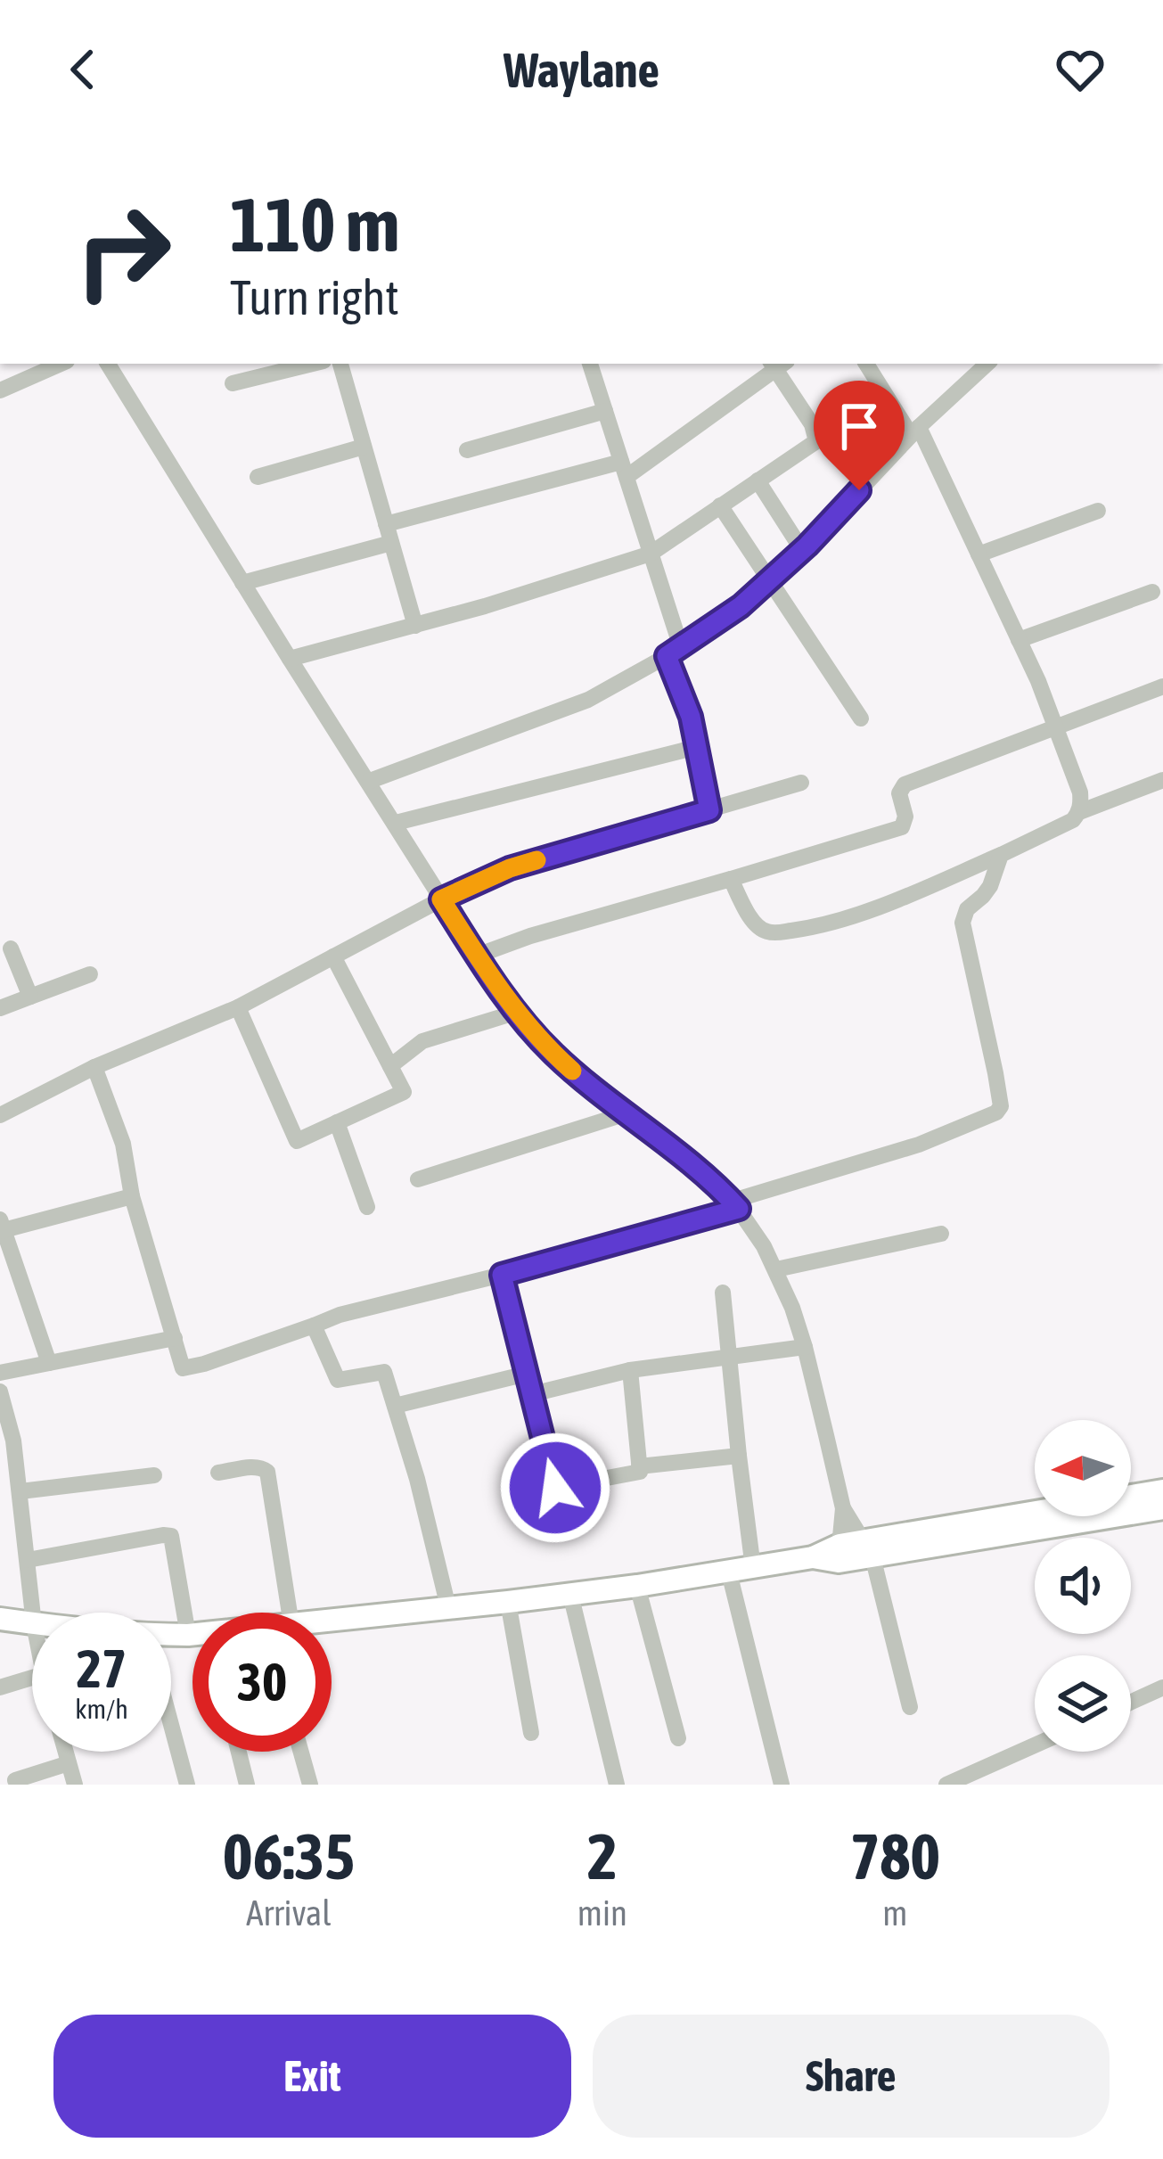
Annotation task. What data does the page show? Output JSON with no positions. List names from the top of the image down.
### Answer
{
  "north": "left",
  "page": {
    "header": "Waylane",
    "turn": ["110 m", "Turn right"],
    "speed": "27 km/h",
    "limit": "30",
    "eta": [
      "06:35",
      "Arrival",
      "2",
      "min",
      "780",
      "m"
    ],
    "buttons": ["Exit", "Share"]
  }
}
